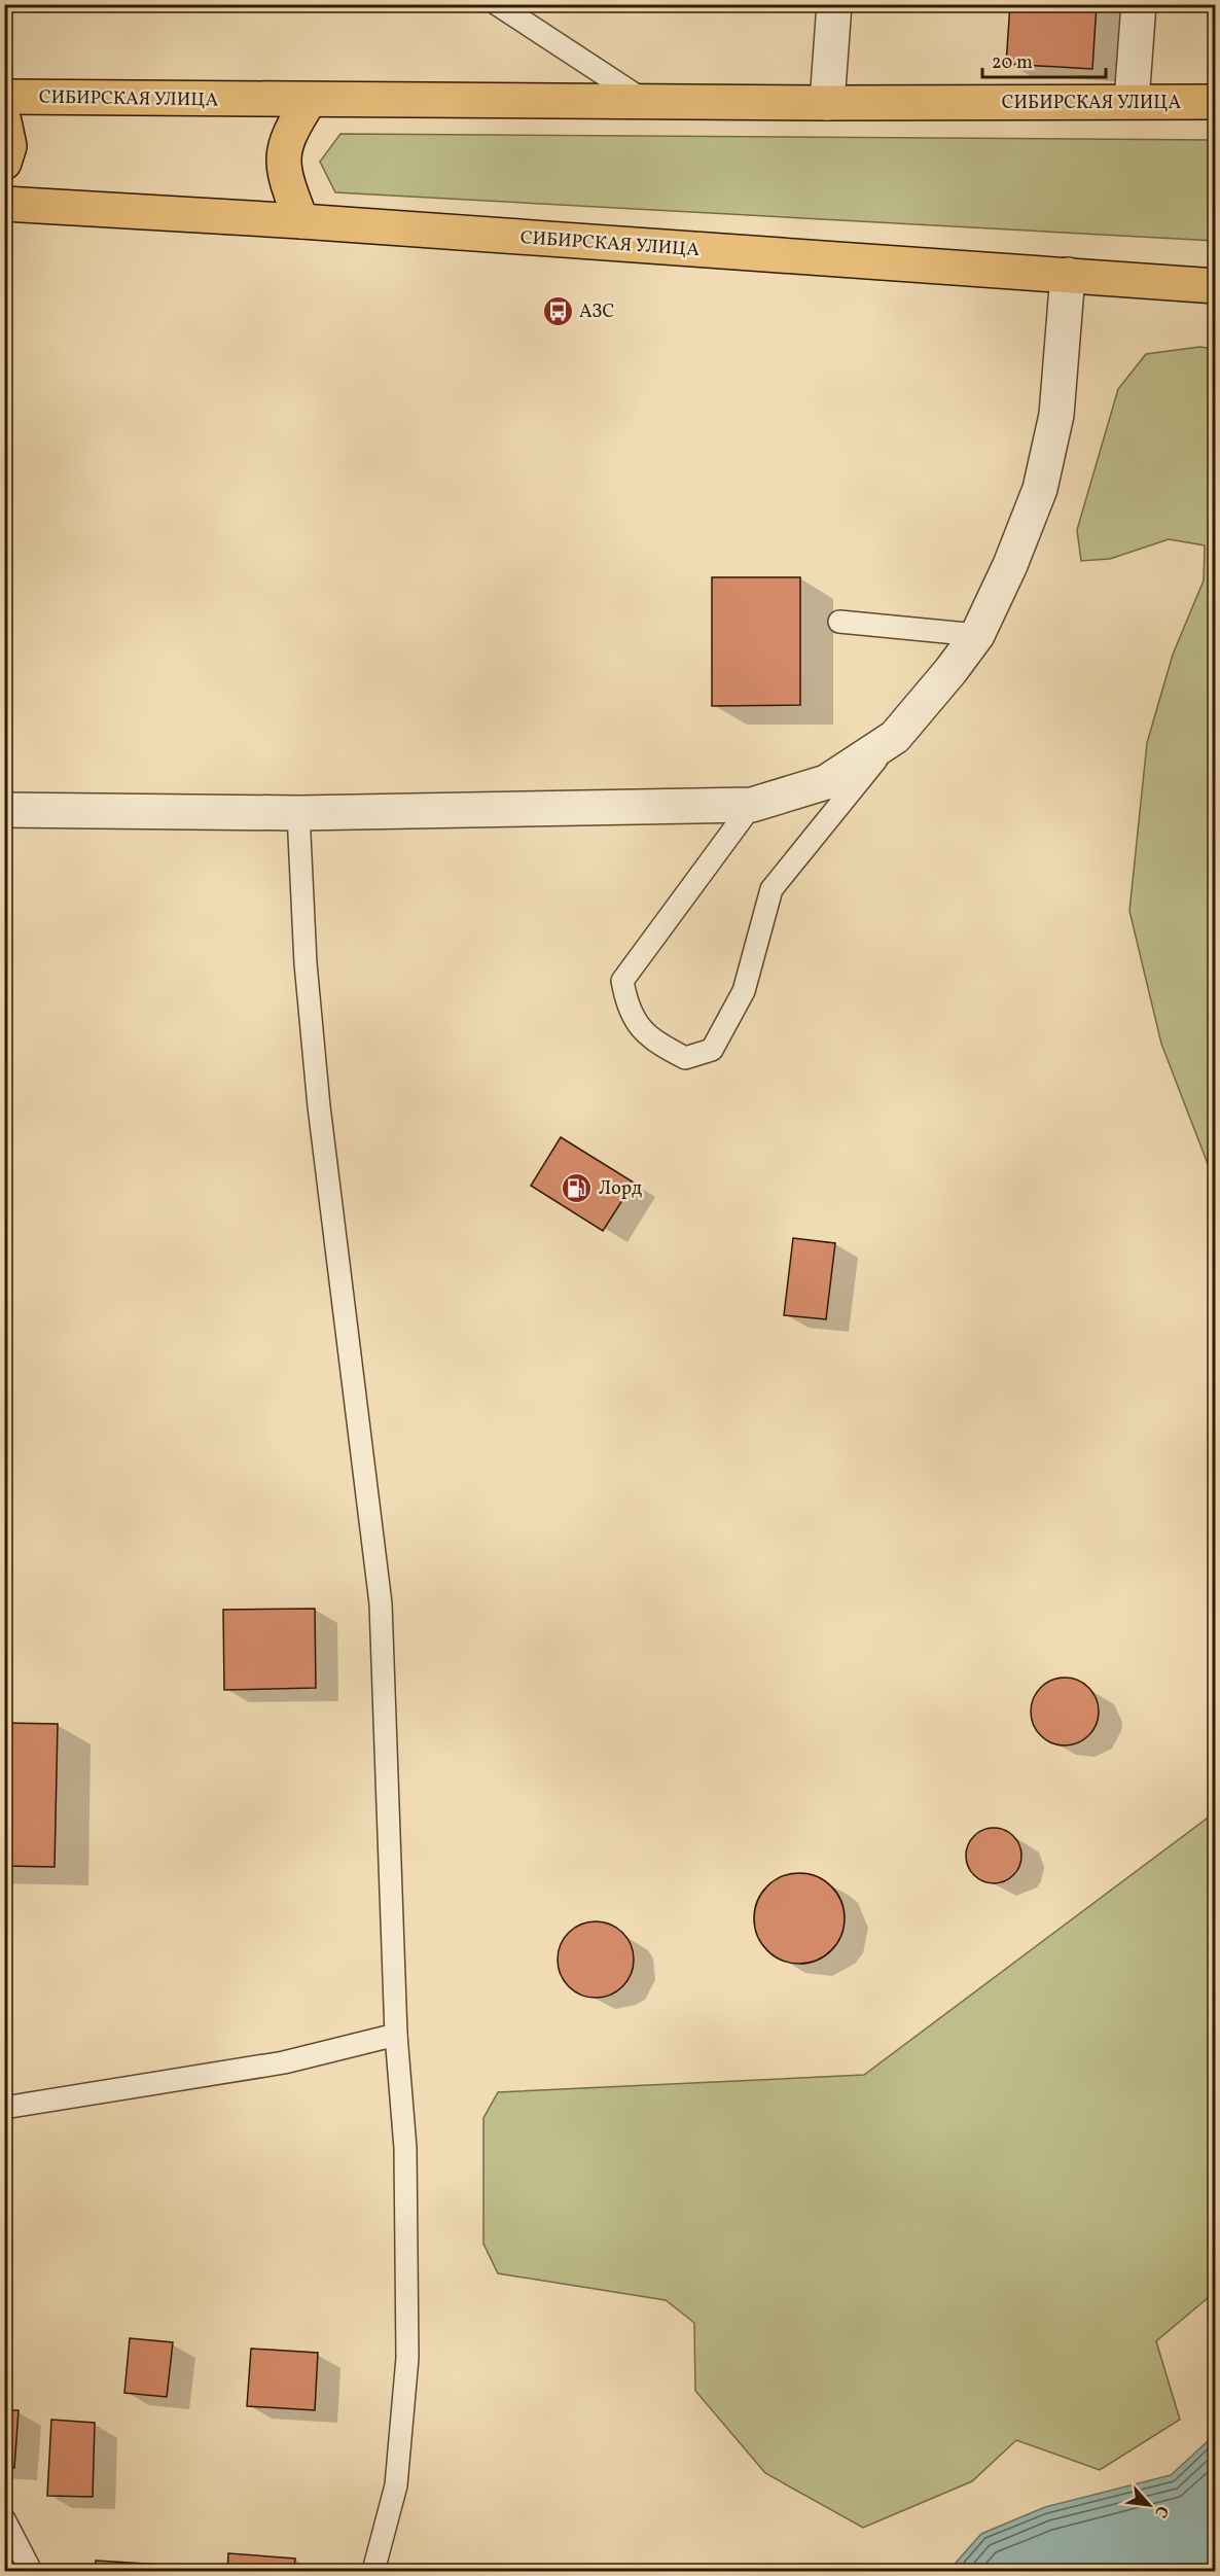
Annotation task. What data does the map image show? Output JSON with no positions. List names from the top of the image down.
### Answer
{
  "streets": {
    "main road": ["СИБИРСКАЯ УЛИЦА"]
  },
  "places": {
    "bus stop": ["АЗС"],
    "fuel station": ["Лорд"]
  },
  "scale_bar": "20 m",
  "north": "bottom right"
}
